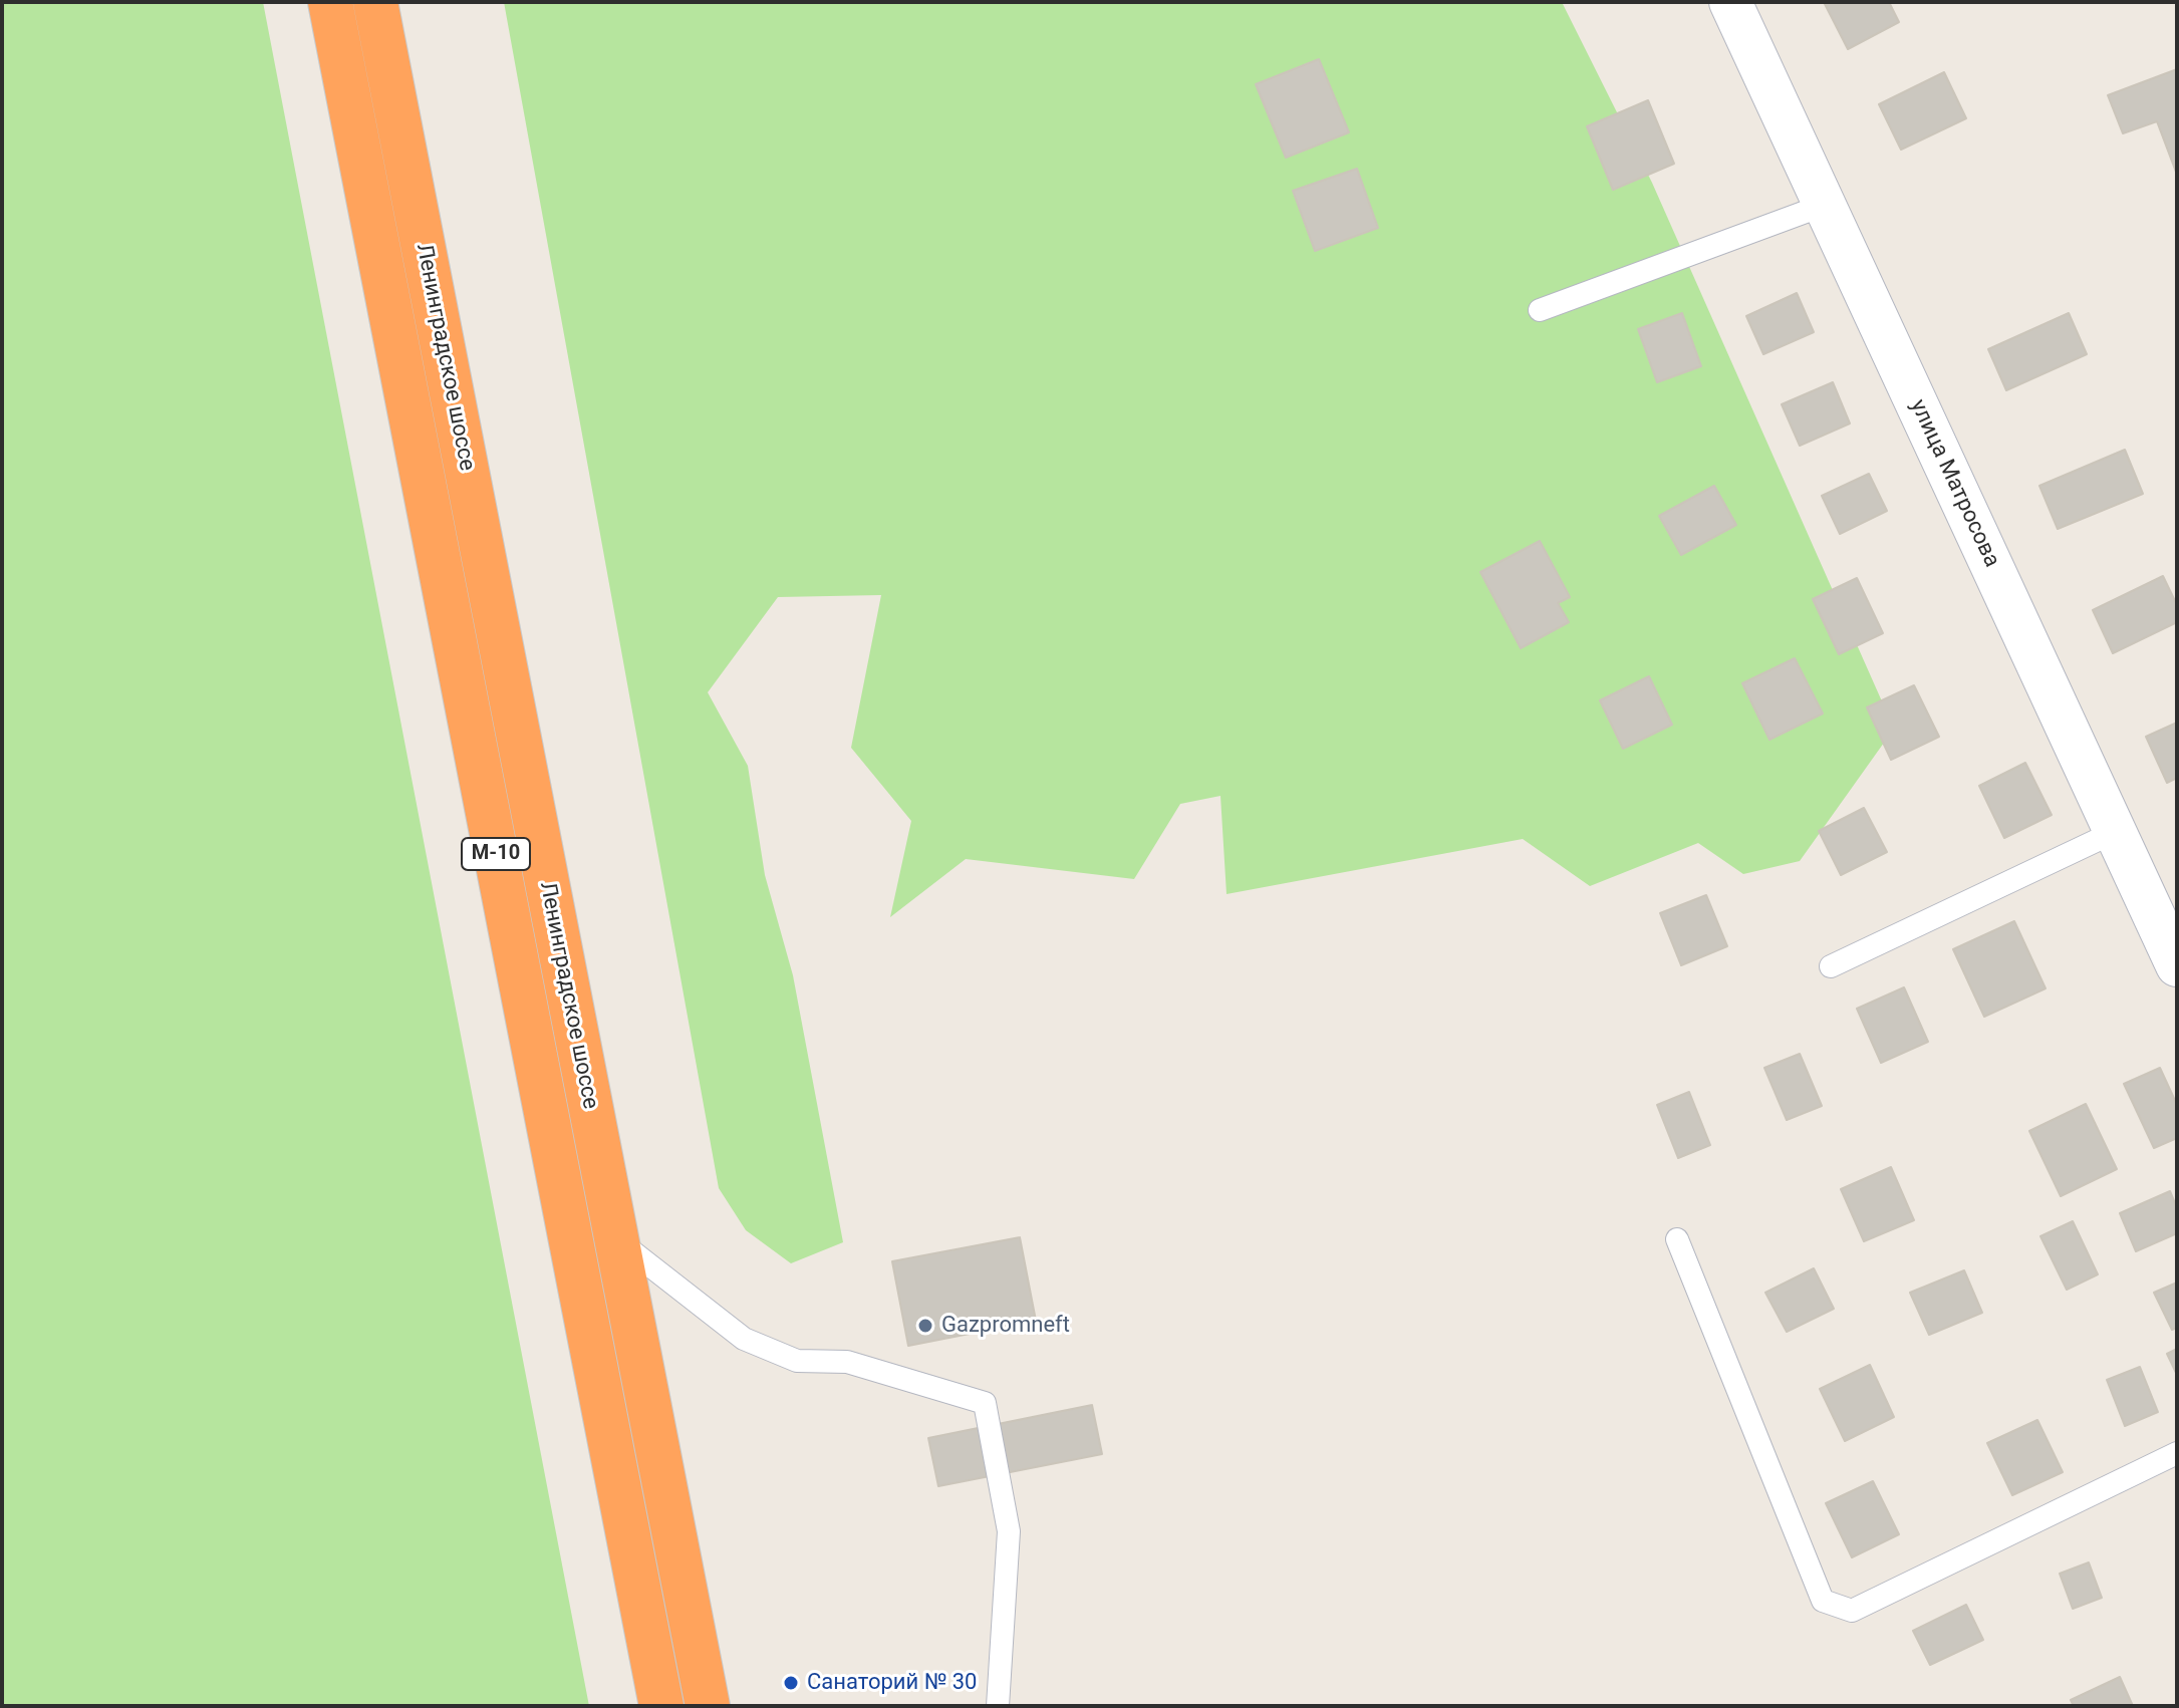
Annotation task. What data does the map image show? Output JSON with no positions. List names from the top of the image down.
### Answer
{
  "streets": {
    "highway": ["Ленинградское шоссе", "М-10"],
    "street": ["улица Матросова"]
  },
  "places": ["Gazpromneft", "Санаторий № 30"]
}
